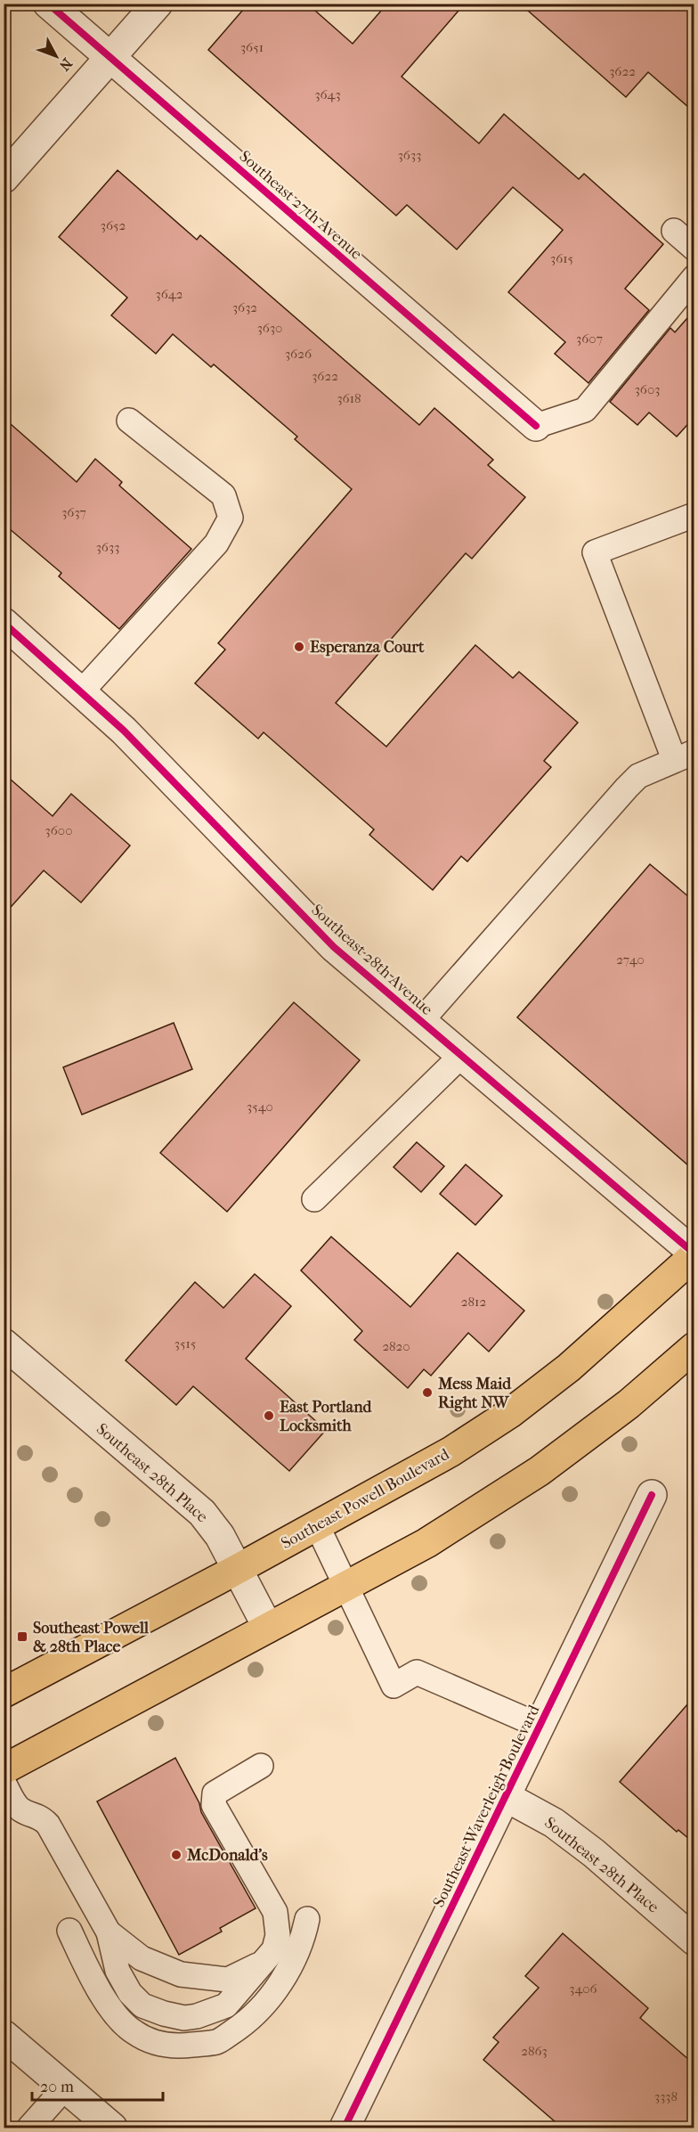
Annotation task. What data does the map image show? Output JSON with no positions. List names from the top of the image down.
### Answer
{
  "streets": {
    "main road": ["Southeast Powell Boulevard"],
    "street": [
      "Southeast 27th Avenue",
      "Southeast 28th Avenue",
      "Southeast 28th Place",
      "Southeast Waverleigh Boulevard"
    ]
  },
  "crossings": [
    ["Southeast 28th Avenue", "Southeast Powell Boulevard"],
    ["Southeast 28th Place", "Southeast Powell Boulevard"],
    ["Southeast 28th Place", "Southeast Waverleigh Boulevard"]
  ],
  "places": {
    "other": [
      "Esperanza Court",
      "Mess Maid Right NW",
      "East Portland Locksmith",
      "McDonald's"
    ],
    "transit": ["Southeast Powell & 28th Place"]
  },
  "house_numbers": [
    "3651",
    "3622",
    "3643",
    "3633",
    "3652",
    "3615",
    "3642",
    "3632",
    "3630",
    "3607",
    "3626",
    "3622",
    "3603",
    "3618",
    "3637",
    "3633",
    "3600",
    "2740",
    "3540",
    "2812",
    "3515",
    "2820",
    "3406",
    "2863",
    "3338"
  ],
  "scale_bar": "20 m",
  "north": "bottom right"
}
